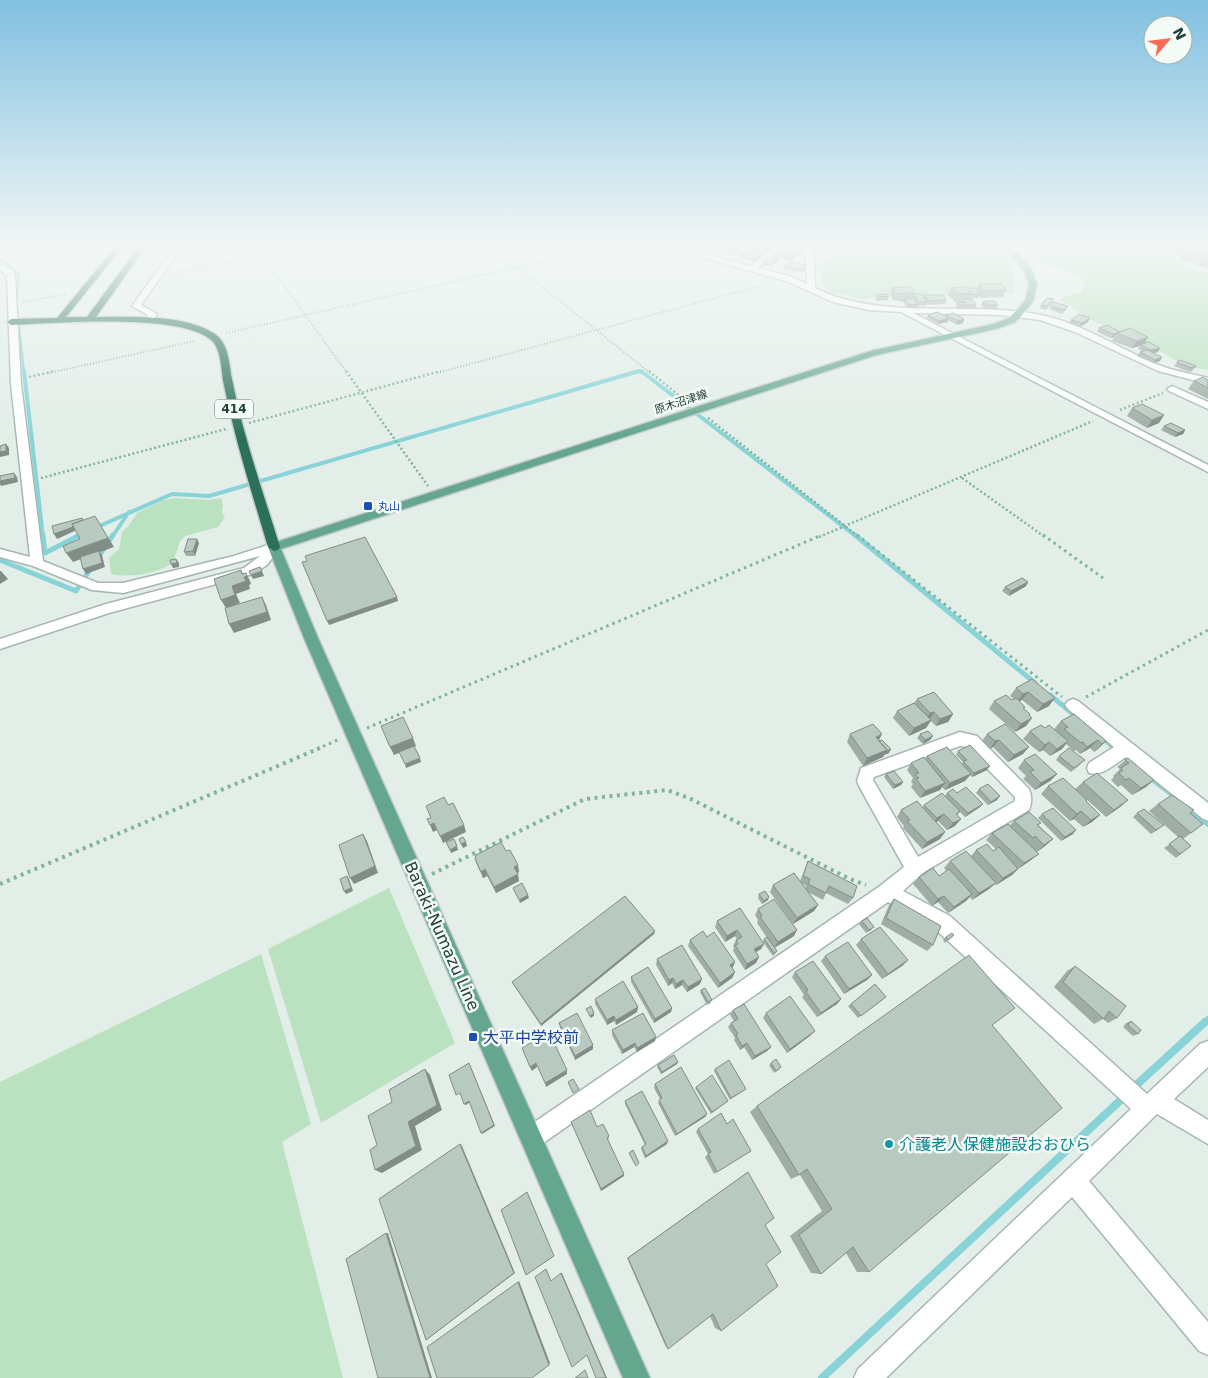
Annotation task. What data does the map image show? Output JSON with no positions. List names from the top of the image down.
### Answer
{
  "streets": {
    "highway": ["414"],
    "main road": ["原木沼津線", "Baraki-Numazu Line"]
  },
  "crossings": [
    ["原木沼津線", "414"],
    ["原木沼津線", "Baraki-Numazu Line"],
    ["414", "Baraki-Numazu Line"]
  ],
  "places": {
    "transit": ["丸山", "大平中学校前"],
    "other": ["介護老人保健施設おおひら"]
  },
  "north": "top right"
}
